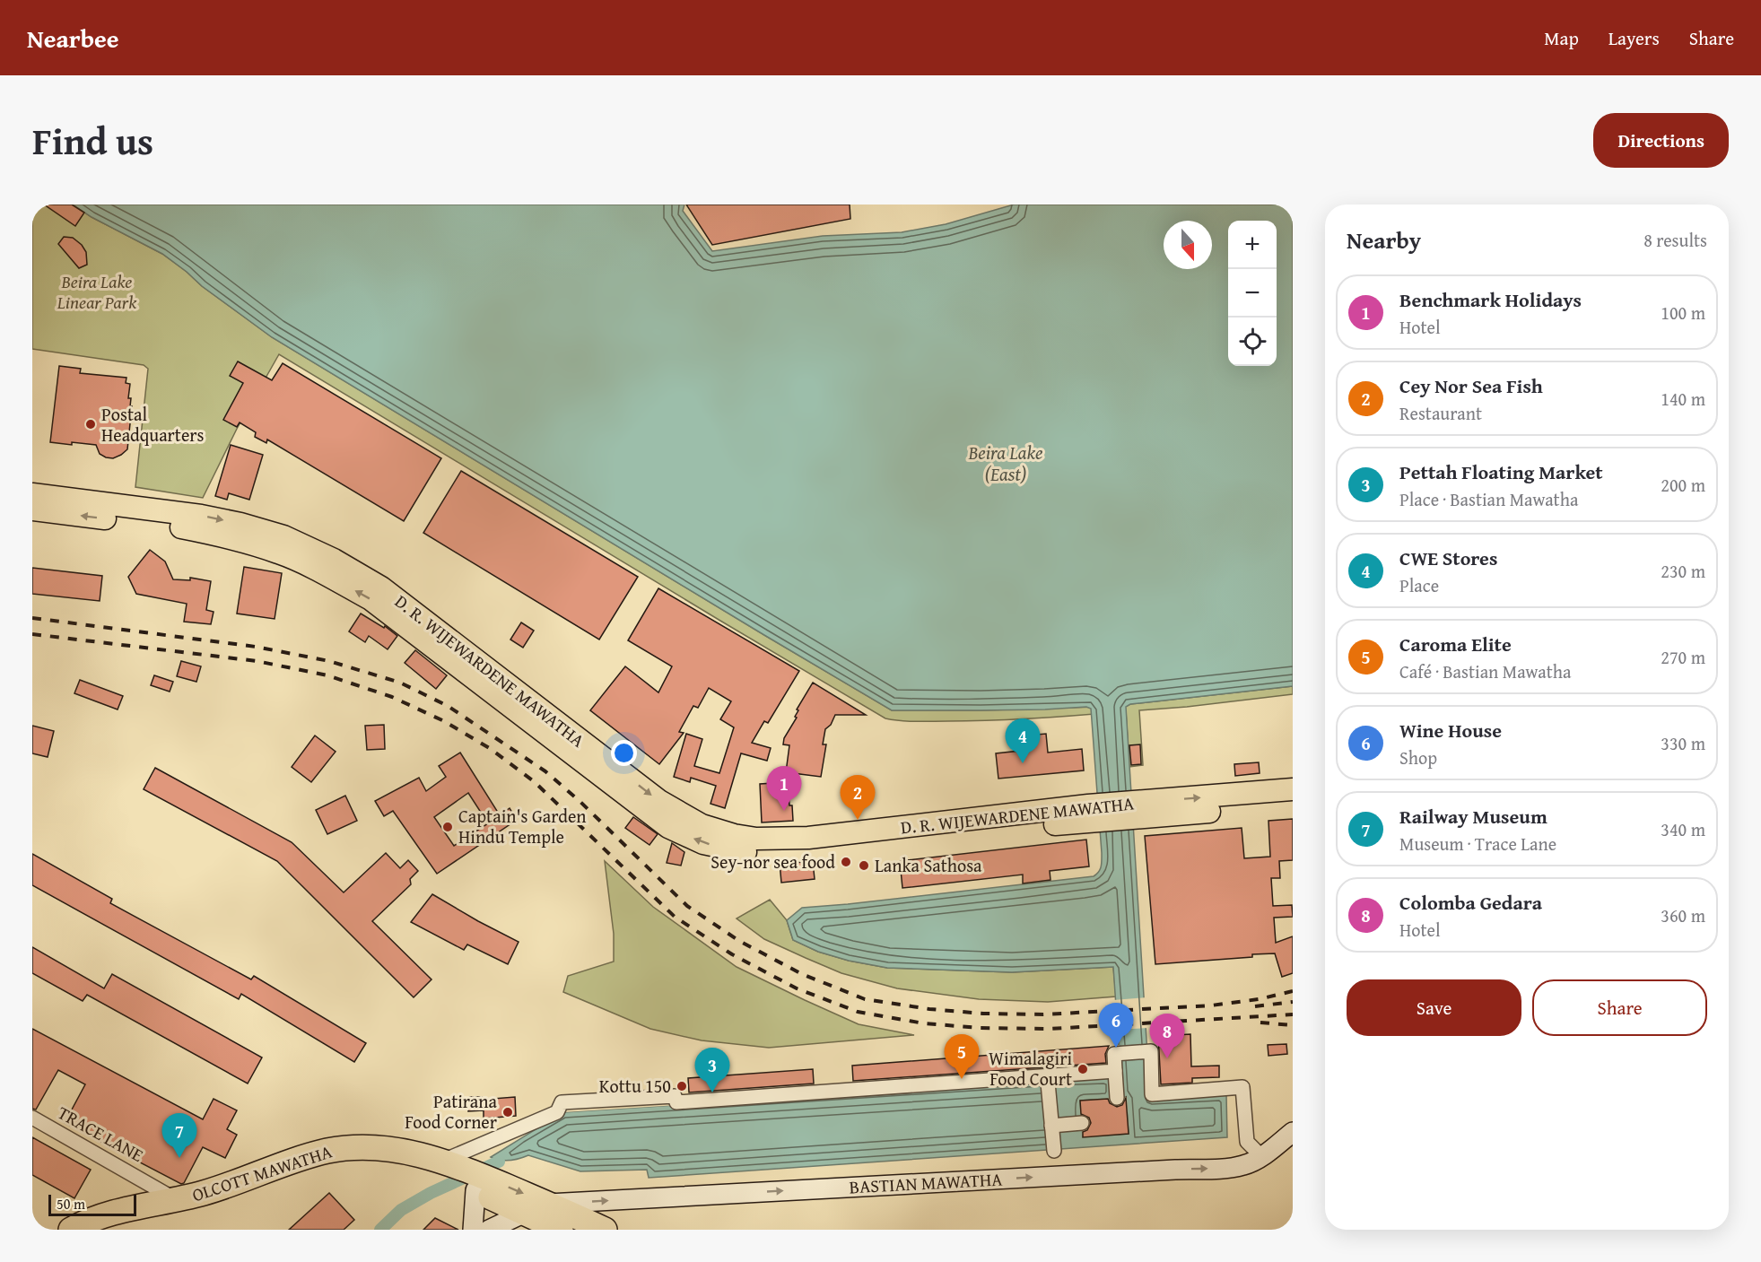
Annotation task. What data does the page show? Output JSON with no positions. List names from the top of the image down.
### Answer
{
  "streets": {
    "highway": ["OLCOTT MAWATHA"],
    "main road": ["D. R. WIJEWARDENE MAWATHA"],
    "street": ["TRACE LANE", "BASTIAN MAWATHA"]
  },
  "crossings": [
    ["TRACE LANE", "OLCOTT MAWATHA"],
    ["OLCOTT MAWATHA", "BASTIAN MAWATHA"]
  ],
  "water": ["Beira Lake (East)"],
  "parks": ["Beira Lake Linear Park"],
  "places": [
    "Postal Headquarters",
    "Captain's Garden Hindu Temple",
    "Sey-nor sea food",
    "Lanka Sathosa",
    "Wimalagiri Food Court",
    "Kottu 150",
    "Patirana Food Corner"
  ],
  "scale_bar": "50 m",
  "north": "bottom",
  "page": {
    "header": "Nearbee",
    "nav": ["Map", "Layers", "Share"],
    "title": "Find us",
    "buttons": [
      "Directions",
      ["Save", "Share"]
    ],
    "heading": ["Nearby", "8 results"],
    "map_buttons": ["+", "−"],
    "list": [
      {
        "mark": "1",
        "name": "Benchmark Holidays",
        "note": "Hotel",
        "value": "100 m"
      },
      {
        "mark": "2",
        "name": "Cey Nor Sea Fish",
        "note": "Restaurant",
        "value": "140 m"
      },
      {
        "mark": "3",
        "name": "Pettah Floating Market",
        "note": "Place · Bastian Mawatha",
        "value": "200 m"
      },
      {
        "mark": "4",
        "name": "CWE Stores",
        "note": "Place",
        "value": "230 m"
      },
      {
        "mark": "5",
        "name": "Caroma Elite",
        "note": "Café · Bastian Mawatha",
        "value": "270 m"
      },
      {
        "mark": "6",
        "name": "Wine House",
        "note": "Shop",
        "value": "330 m"
      },
      {
        "mark": "7",
        "name": "Railway Museum",
        "note": "Museum · Trace Lane",
        "value": "340 m"
      },
      {
        "mark": "8",
        "name": "Colomba Gedara",
        "note": "Hotel",
        "value": "360 m"
      }
    ],
    "pins": [
      "4",
      "1",
      "2",
      "6",
      "8",
      "5",
      "3",
      "7"
    ],
    "scale": "50 m"
  }
}
